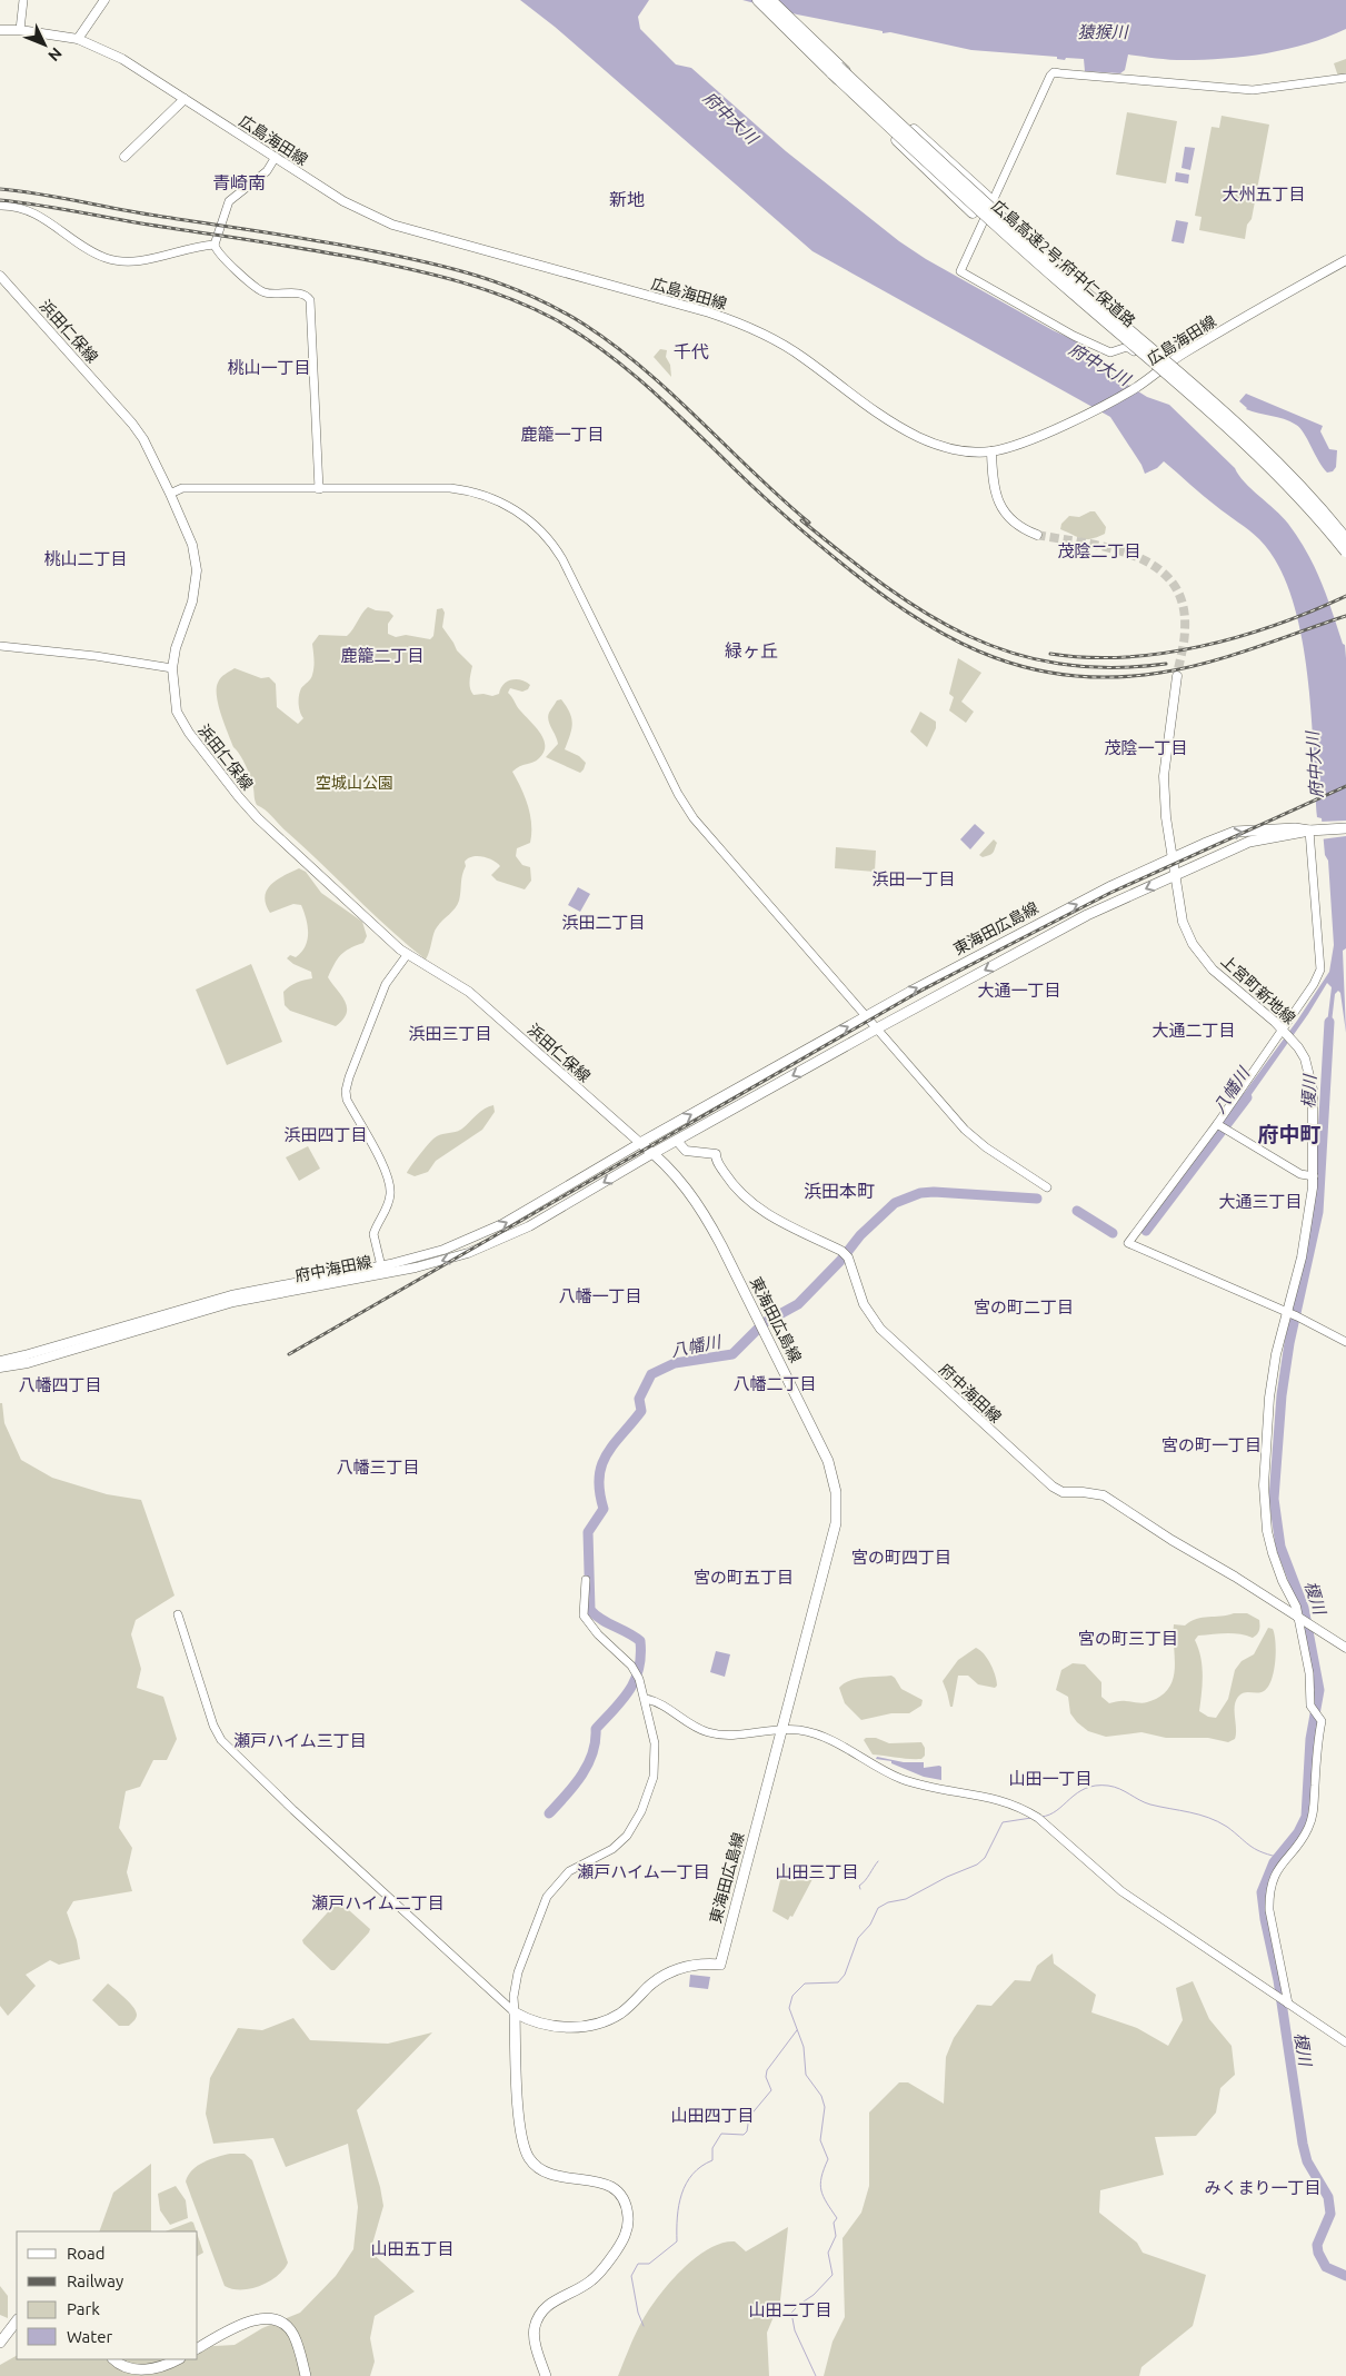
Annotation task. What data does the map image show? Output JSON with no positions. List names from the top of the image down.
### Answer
{
  "streets": {
    "highway": ["広島高速2号;府中仁保道路"],
    "main road": [
      "広島海田線",
      "浜田仁保線",
      "東海田広島線",
      "上宮町新地線",
      "府中海田線"
    ]
  },
  "crossings": [
    ["浜田仁保線", "東海田広島線"],
    ["浜田仁保線", "府中海田線"],
    ["東海田広島線", "上宮町新地線"],
    ["東海田広島線", "府中海田線"],
    ["上宮町新地線", "府中海田線"]
  ],
  "districts": [
    "青崎南",
    "大州五丁目",
    "新地",
    "千代",
    "桃山一丁目",
    "鹿籠一丁目",
    "茂陰二丁目",
    "桃山二丁目",
    "緑ヶ丘",
    "鹿籠二丁目",
    "茂陰一丁目",
    "浜田一丁目",
    "浜田二丁目",
    "大通一丁目",
    "大通二丁目",
    "浜田三丁目",
    "府中町",
    "浜田四丁目",
    "浜田本町",
    "大通三丁目",
    "八幡一丁目",
    "宮の町二丁目",
    "八幡二丁目",
    "八幡四丁目",
    "宮の町一丁目",
    "八幡三丁目",
    "宮の町四丁目",
    "宮の町五丁目",
    "宮の町三丁目",
    "瀬戸ハイム三丁目",
    "山田一丁目",
    "瀬戸ハイム一丁目",
    "山田三丁目",
    "瀬戸ハイム二丁目",
    "山田四丁目",
    "みくまり一丁目",
    "山田五丁目",
    "山田二丁目"
  ],
  "water": [
    "猿猴川",
    "府中大川",
    "八幡川",
    "榎川"
  ],
  "parks": ["空城山公園"],
  "legend": [
    "Road",
    "Railway",
    "Park",
    "Water"
  ],
  "north": "bottom right"
}
